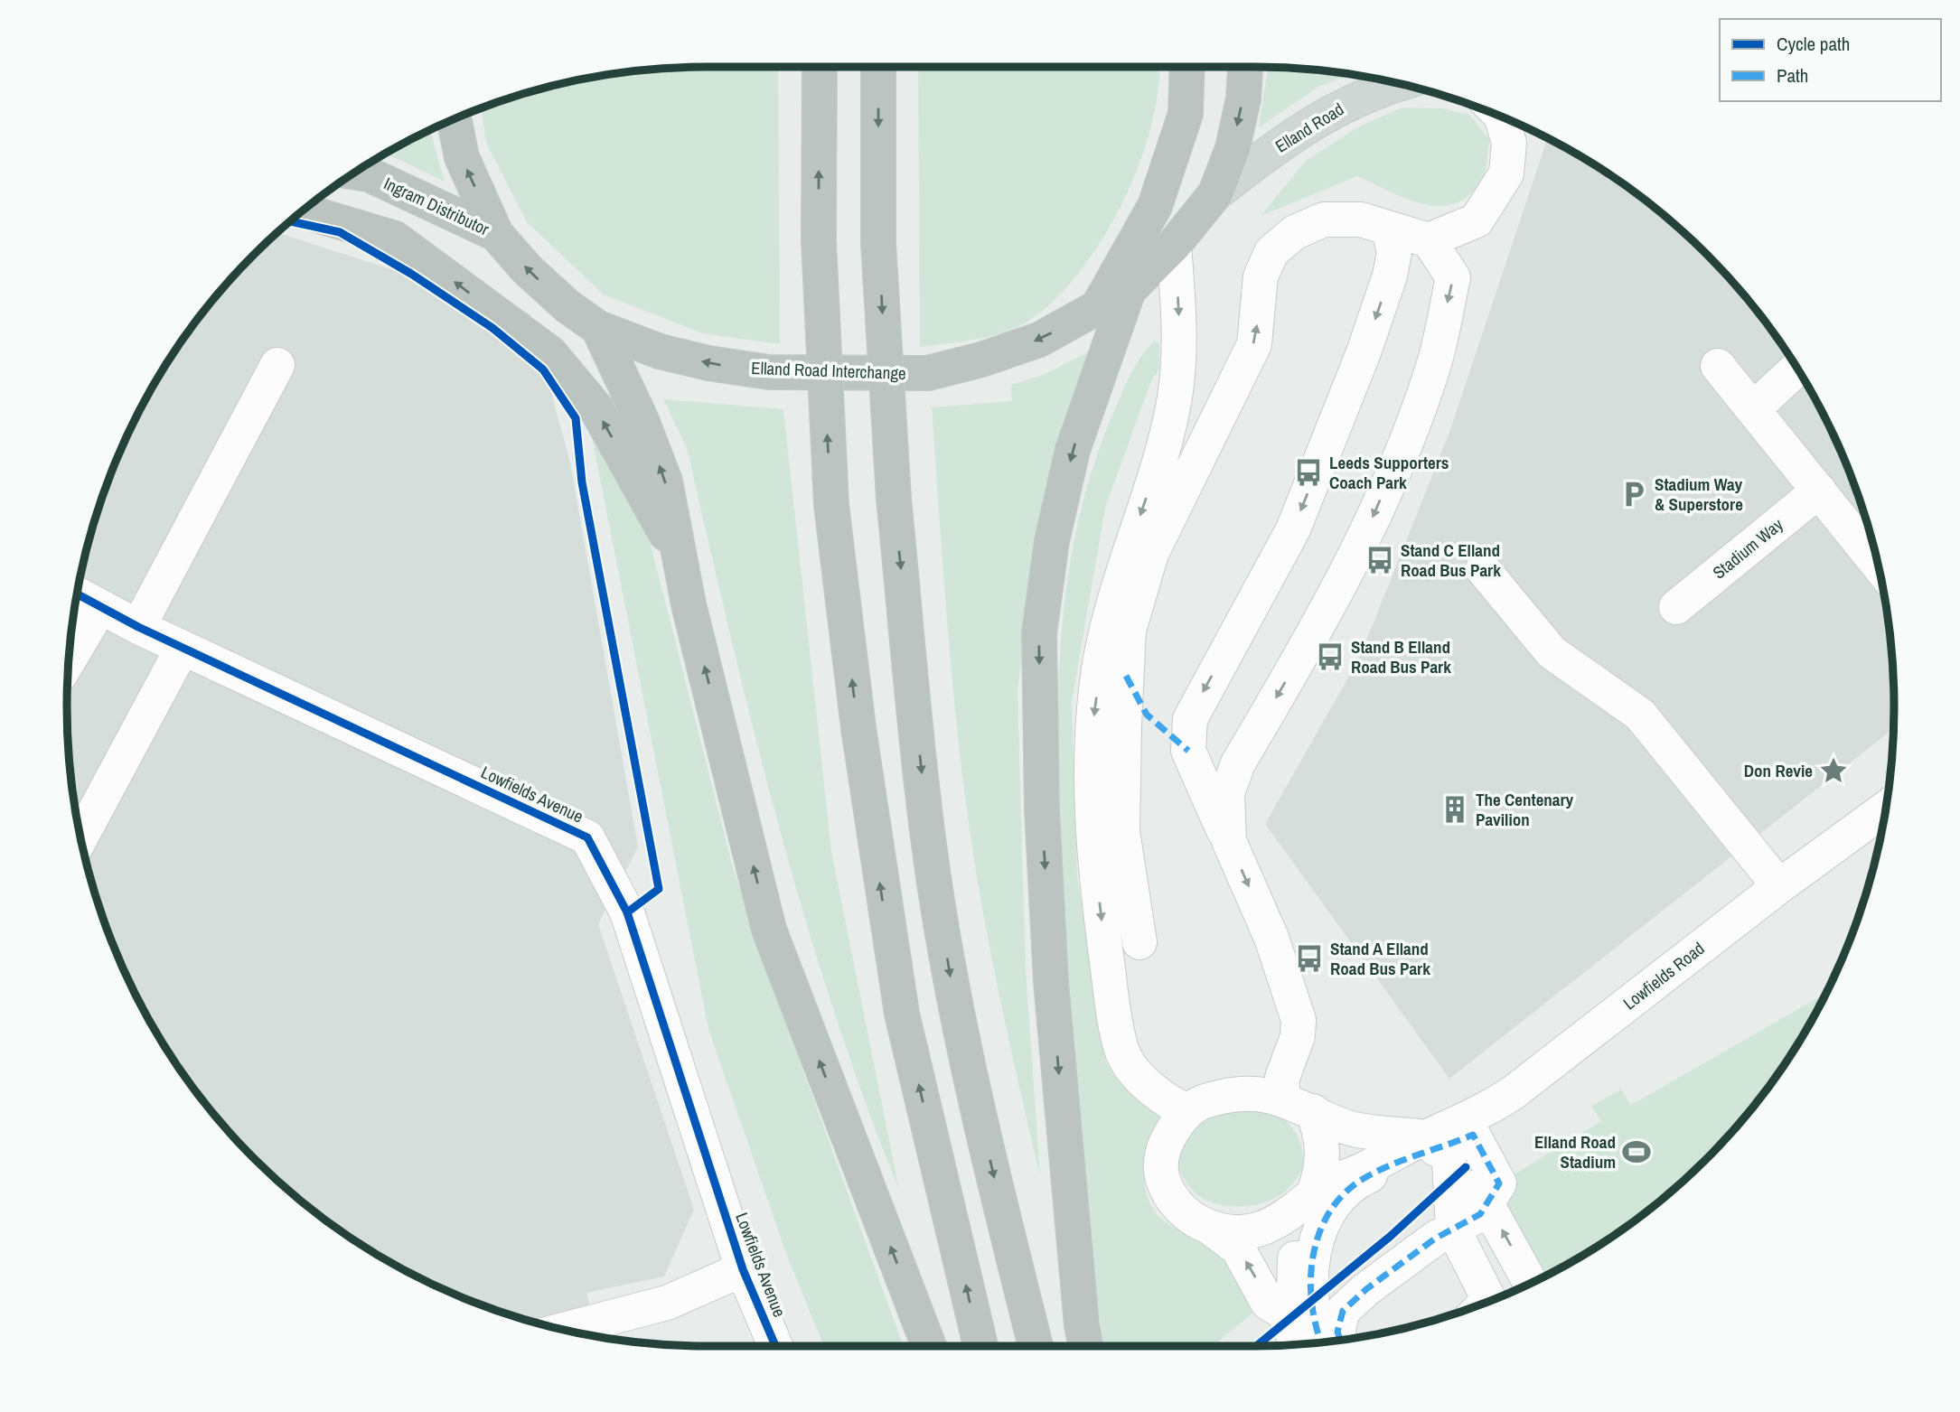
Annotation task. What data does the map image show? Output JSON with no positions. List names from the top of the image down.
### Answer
{
  "streets": {
    "highway": ["Ingram Distributor", "Elland Road Interchange"],
    "main road": ["Elland Road"],
    "street": ["Stadium Way", "Lowfields Avenue", "Lowfields Road"]
  },
  "crossings": [
    ["Elland Road", "Elland Road Interchange"],
    ["Ingram Distributor", "Elland Road Interchange"]
  ],
  "places": {
    "bus stop": [
      "Leeds Supporters Coach Park",
      "Stand C Elland Road Bus Park",
      "Stand B Elland Road Bus Park",
      "Stand A Elland Road Bus Park"
    ],
    "parking": ["Stadium Way & Superstore"],
    "place": ["Don Revie"],
    "building": ["The Centenary Pavilion"],
    "sports": ["Elland Road Stadium"]
  },
  "legend": ["Cycle path", "Path"]
}
